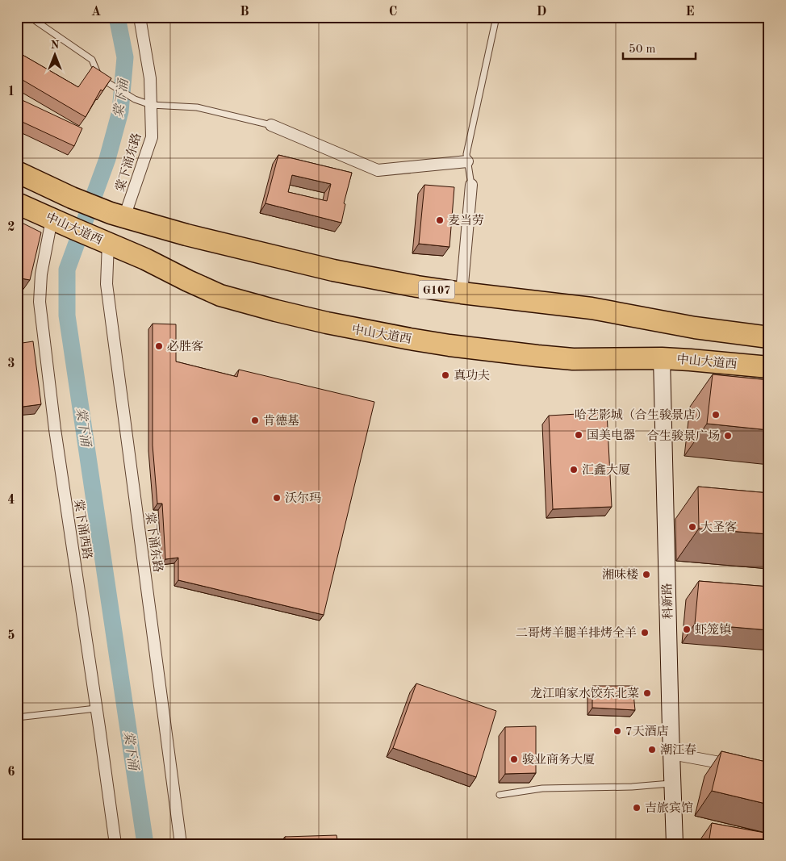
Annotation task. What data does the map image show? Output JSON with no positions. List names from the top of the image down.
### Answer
{
  "streets": {
    "highway": ["中山大道西", "G107"],
    "street": ["棠下涌东路", "棠下涌西路", "科新路"]
  },
  "crossings": [
    ["棠下涌东路", "中山大道西"],
    ["棠下涌东路", "G107"],
    ["中山大道西", "棠下涌西路"],
    ["中山大道西", "科新路"]
  ],
  "water": ["棠下涌"],
  "places": [
    "麦当劳",
    "必胜客",
    "真功夫",
    "哈艺影城（合生骏景店）",
    "肯德基",
    "国美电器",
    "合生骏景广场",
    "汇鑫大厦",
    "沃尔玛",
    "大圣客",
    "湘味楼",
    "虾笼镇",
    "二哥烤羊腿羊排烤全羊",
    "龙江咱家水饺东北菜",
    "7天酒店",
    "潮江春",
    "骏业商务大厦",
    "吉旅宾馆"
  ],
  "scale_bar": "50 m",
  "north": "top",
  "grid": {
    "columns": [
      "A",
      "B",
      "C",
      "D",
      "E"
    ],
    "rows": [
      "1",
      "2",
      "3",
      "4",
      "5",
      "6"
    ]
  }
}
